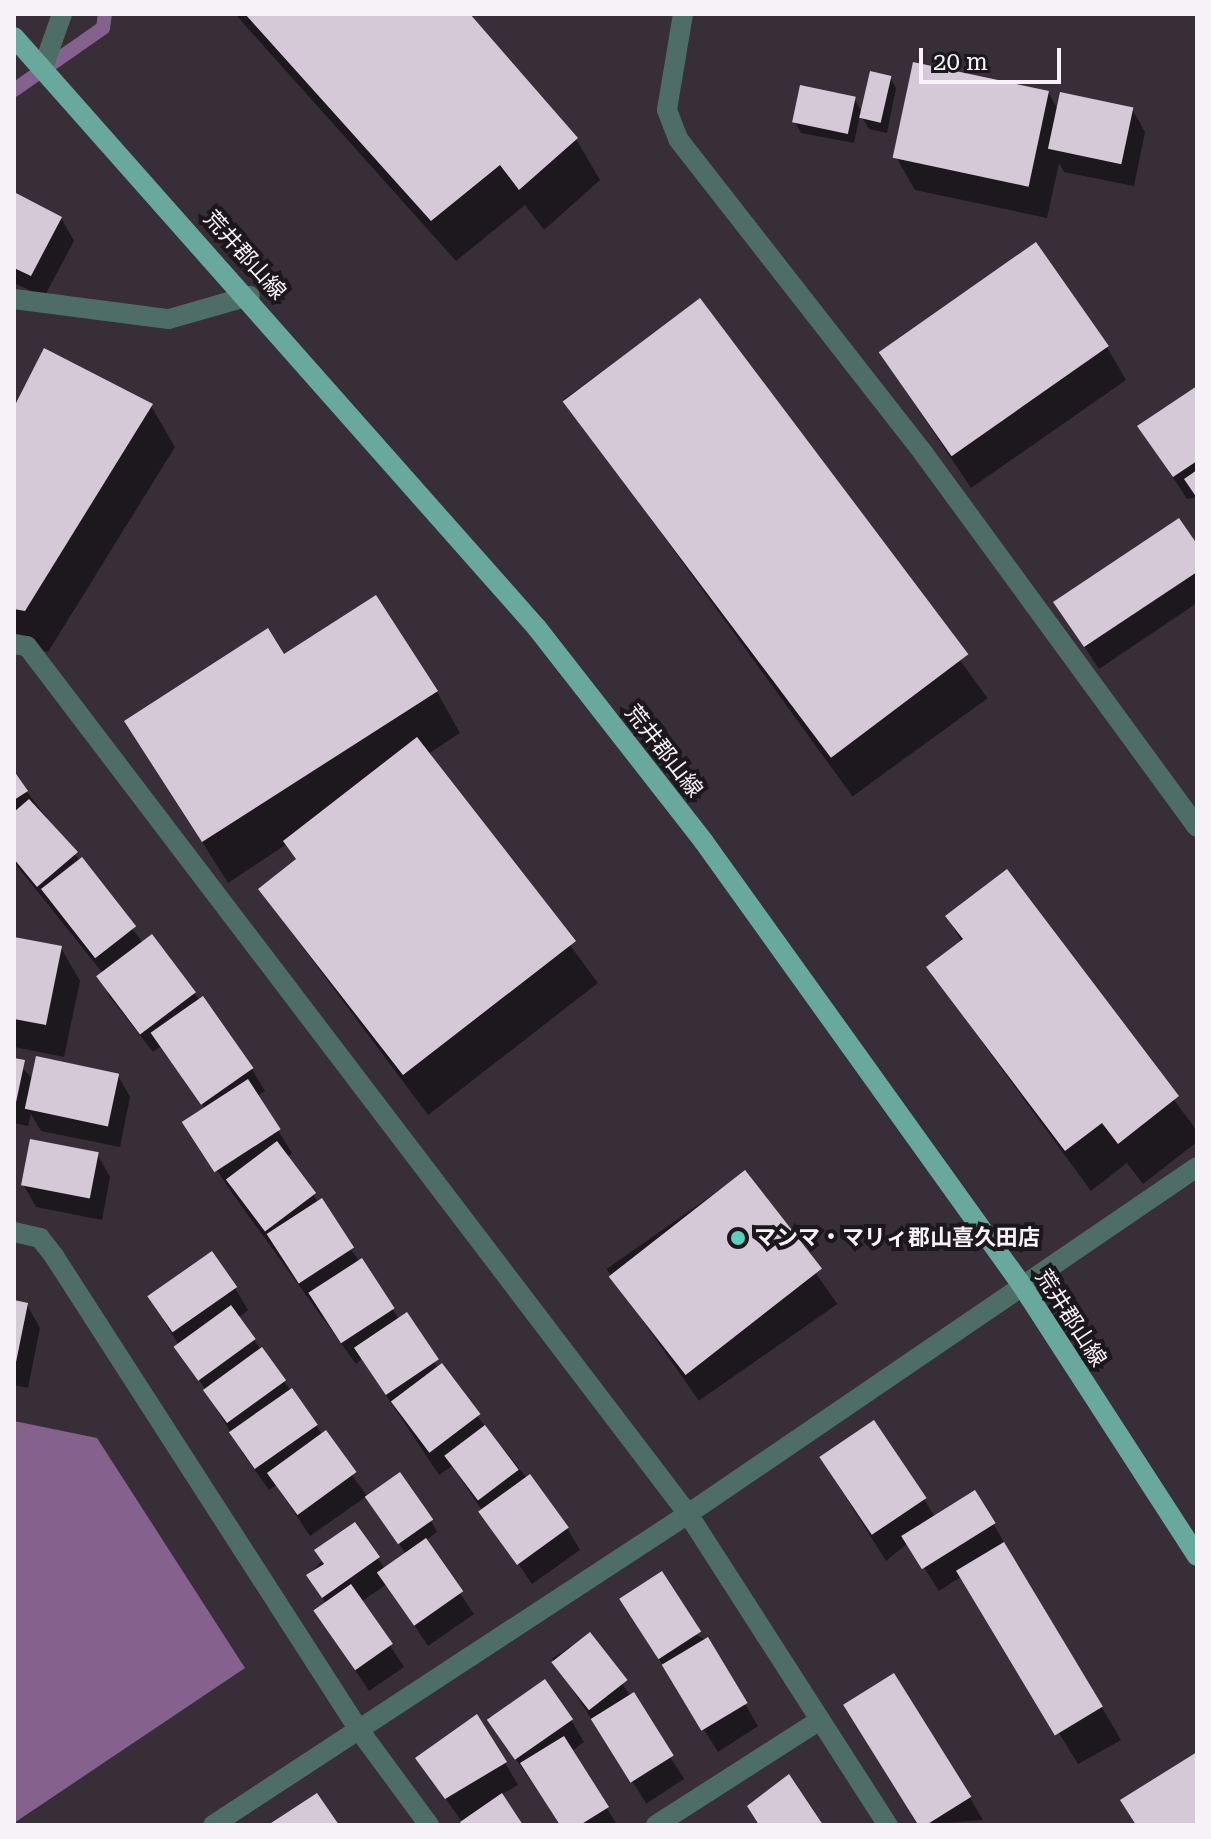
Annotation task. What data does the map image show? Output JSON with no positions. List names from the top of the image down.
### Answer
{
  "streets": {
    "main road": ["荒井郡山線"]
  },
  "places": ["マンマ・マリィ郡山喜久田店"],
  "scale_bar": "20 m"
}
